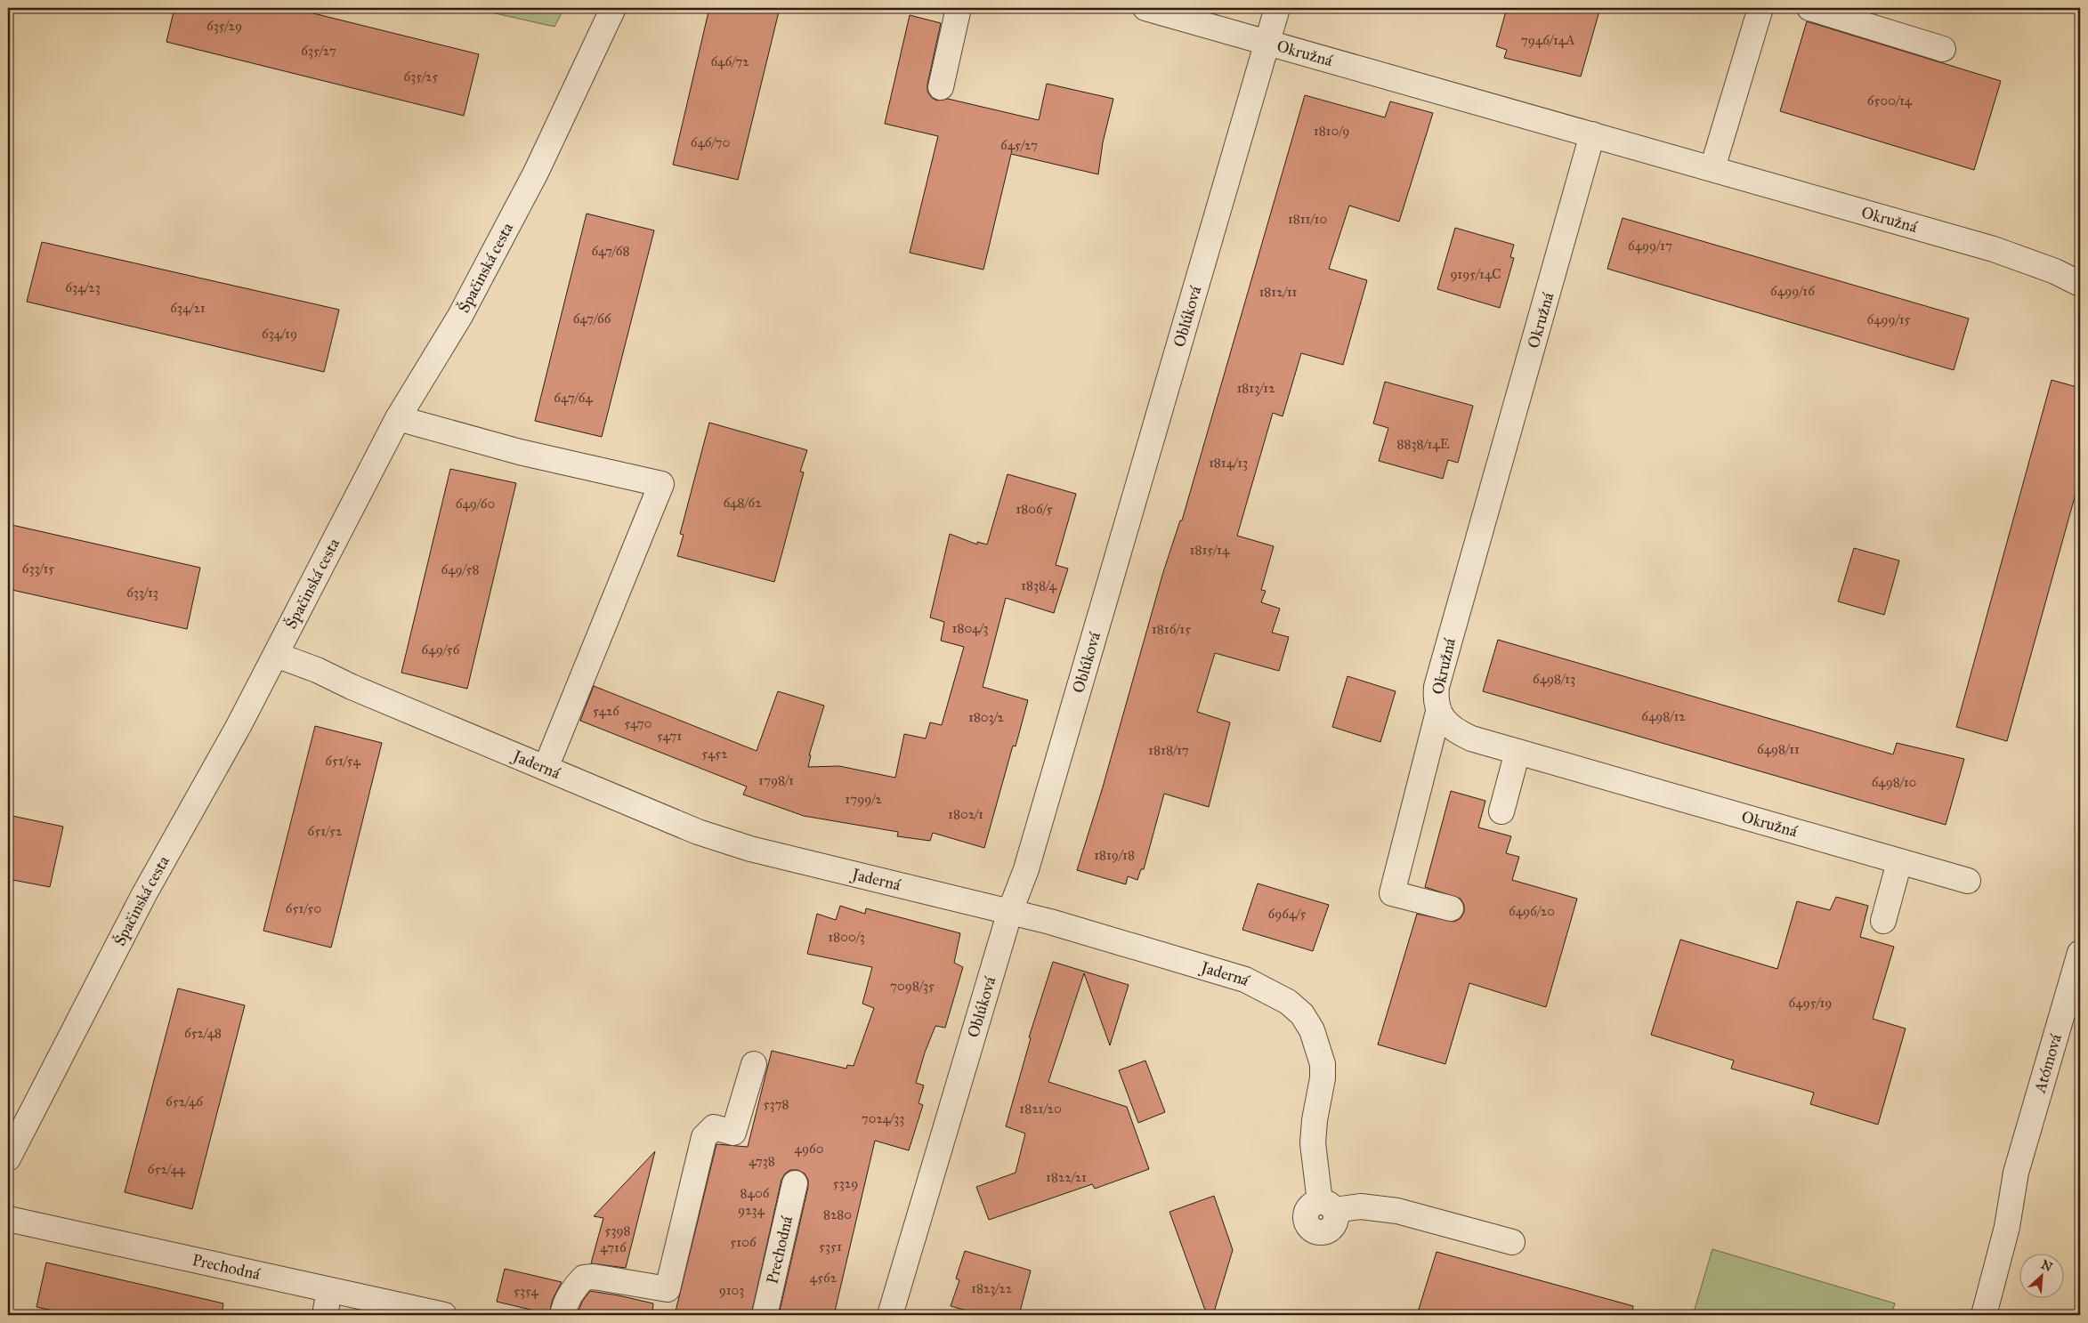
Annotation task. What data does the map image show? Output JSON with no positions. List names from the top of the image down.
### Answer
{
  "streets": {
    "street": [
      "Okružná",
      "Špačinská cesta",
      "Oblúková",
      "Jaderná",
      "Atómová",
      "Prechodná"
    ]
  },
  "crossings": [
    ["Okružná", "Oblúková"],
    ["Špačinská cesta", "Jaderná"],
    ["Oblúková", "Jaderná"]
  ],
  "house_numbers": [
    "635/29",
    "7946/14A",
    "635/27",
    "646/72",
    "635/25",
    "6500/14",
    "1810/9",
    "646/70",
    "645/27",
    "1811/10",
    "6499/17",
    "647/68",
    "9195/14C",
    "634/23",
    "6499/16",
    "1812/11",
    "634/21",
    "647/66",
    "6499/15",
    "634/19",
    "1813/12",
    "647/64",
    "8838/14E",
    "1814/13",
    "648/62",
    "649/60",
    "1806/5",
    "1815/14",
    "633/15",
    "649/58",
    "1838/4",
    "633/13",
    "1804/3",
    "1816/15",
    "649/56",
    "6498/13",
    "5426",
    "6498/12",
    "1803/2",
    "5470",
    "5471",
    "6498/11",
    "1818/17",
    "5452",
    "651/54",
    "1798/1",
    "6498/10",
    "1799/2",
    "1802/1",
    "651/52",
    "1819/18",
    "651/50",
    "6496/20",
    "6964/5",
    "1800/3",
    "7098/35",
    "6495/19",
    "652/48",
    "652/46",
    "5378",
    "1821/20",
    "7024/33",
    "4960",
    "4738",
    "652/44",
    "1822/21",
    "5329",
    "8406",
    "9234",
    "8280",
    "5398",
    "5106",
    "5351",
    "4716",
    "4562",
    "1823/22",
    "9103",
    "5354"
  ],
  "north": "top right"
}
